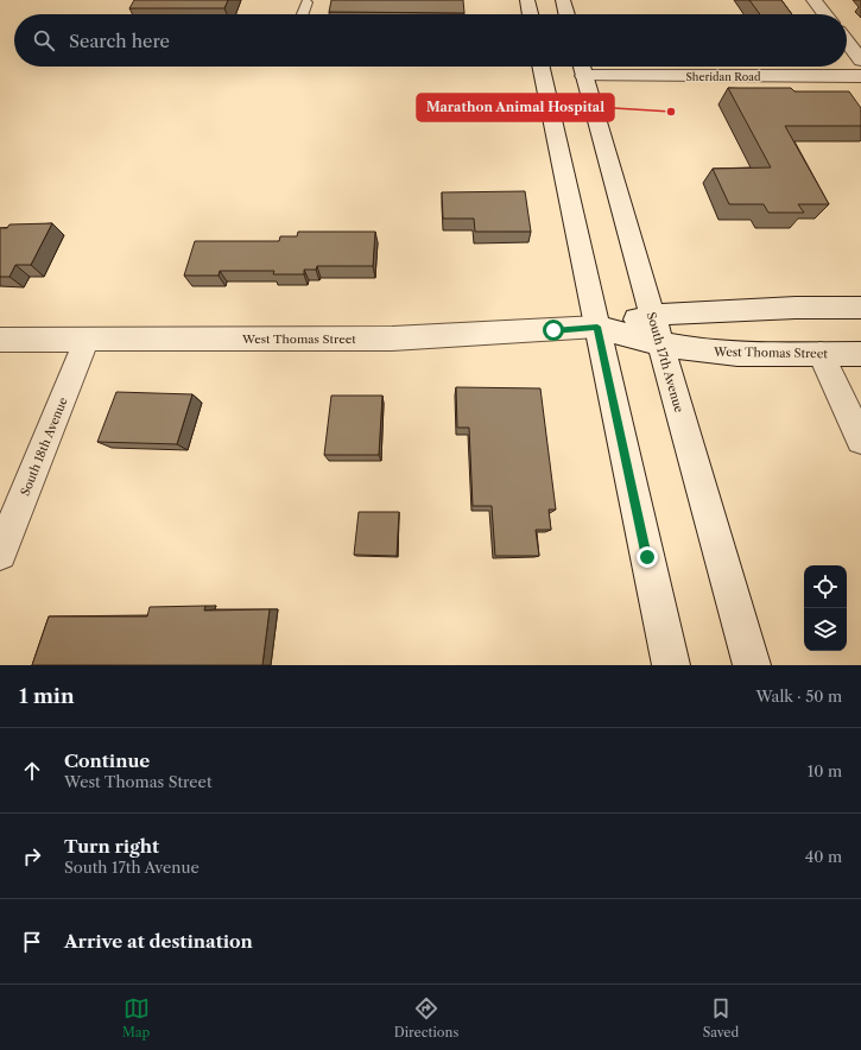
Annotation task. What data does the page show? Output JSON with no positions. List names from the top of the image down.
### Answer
{
  "streets": {
    "main road": [
      "Sheridan Road",
      "West Thomas Street",
      "South 17th Avenue",
      "South 18th Avenue"
    ]
  },
  "crossings": [
    ["Sheridan Road", "South 17th Avenue"],
    ["West Thomas Street", "South 17th Avenue"],
    ["West Thomas Street", "South 18th Avenue"]
  ],
  "places": ["Marathon Animal Hospital"],
  "page": {
    "search": "Search here",
    "heading": ["1 min", "Walk · 50 m"],
    "list": [
      ["Continue", "West Thomas Street", "10 m"],
      ["Turn right", "South 17th Avenue", "40 m"],
      "Arrive at destination"
    ],
    "nav": ["Map", "Directions", "Saved"]
  }
}
